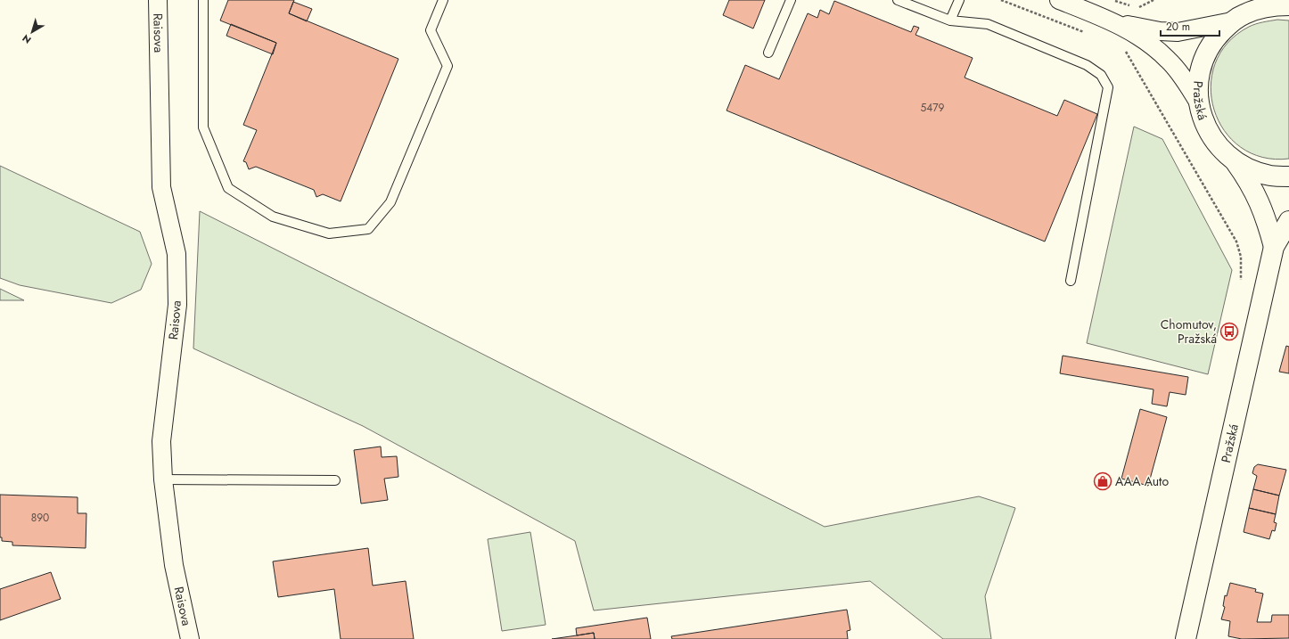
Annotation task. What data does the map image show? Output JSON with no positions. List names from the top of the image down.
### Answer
{
  "streets": {
    "main road": ["Pražská"],
    "street": ["Raisova"]
  },
  "places": {
    "bus stop": ["Chomutov, Pražská"],
    "shop": ["AAA Auto"]
  },
  "house_numbers": ["5479", "890"],
  "scale_bar": "20 m",
  "north": "bottom left"
}
